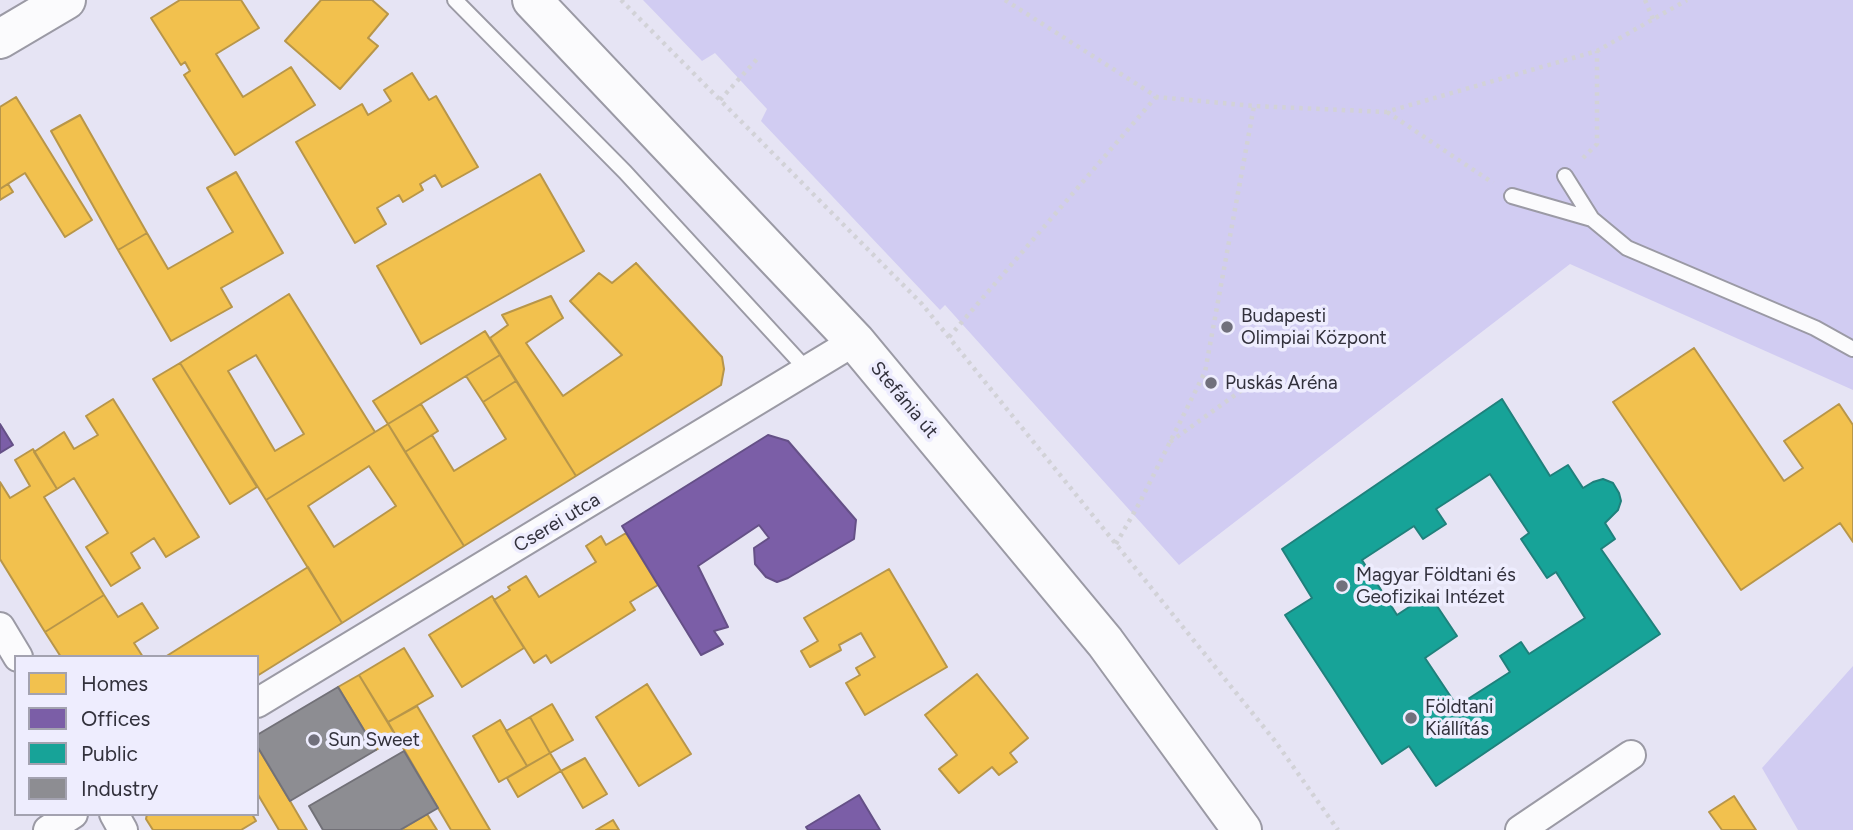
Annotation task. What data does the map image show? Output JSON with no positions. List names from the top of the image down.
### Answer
{
  "streets": {
    "street": ["Stefánia út", "Cserei utca"]
  },
  "crossings": [
    ["Stefánia út", "Cserei utca"]
  ],
  "places": [
    "Budapesti Olimpiai Központ",
    "Puskás Aréna",
    "Magyar Földtani és Geofizikai Intézet",
    "Földtani Kiállítás",
    "Sun Sweet"
  ],
  "legend": [
    "Homes",
    "Offices",
    "Public",
    "Industry"
  ]
}
